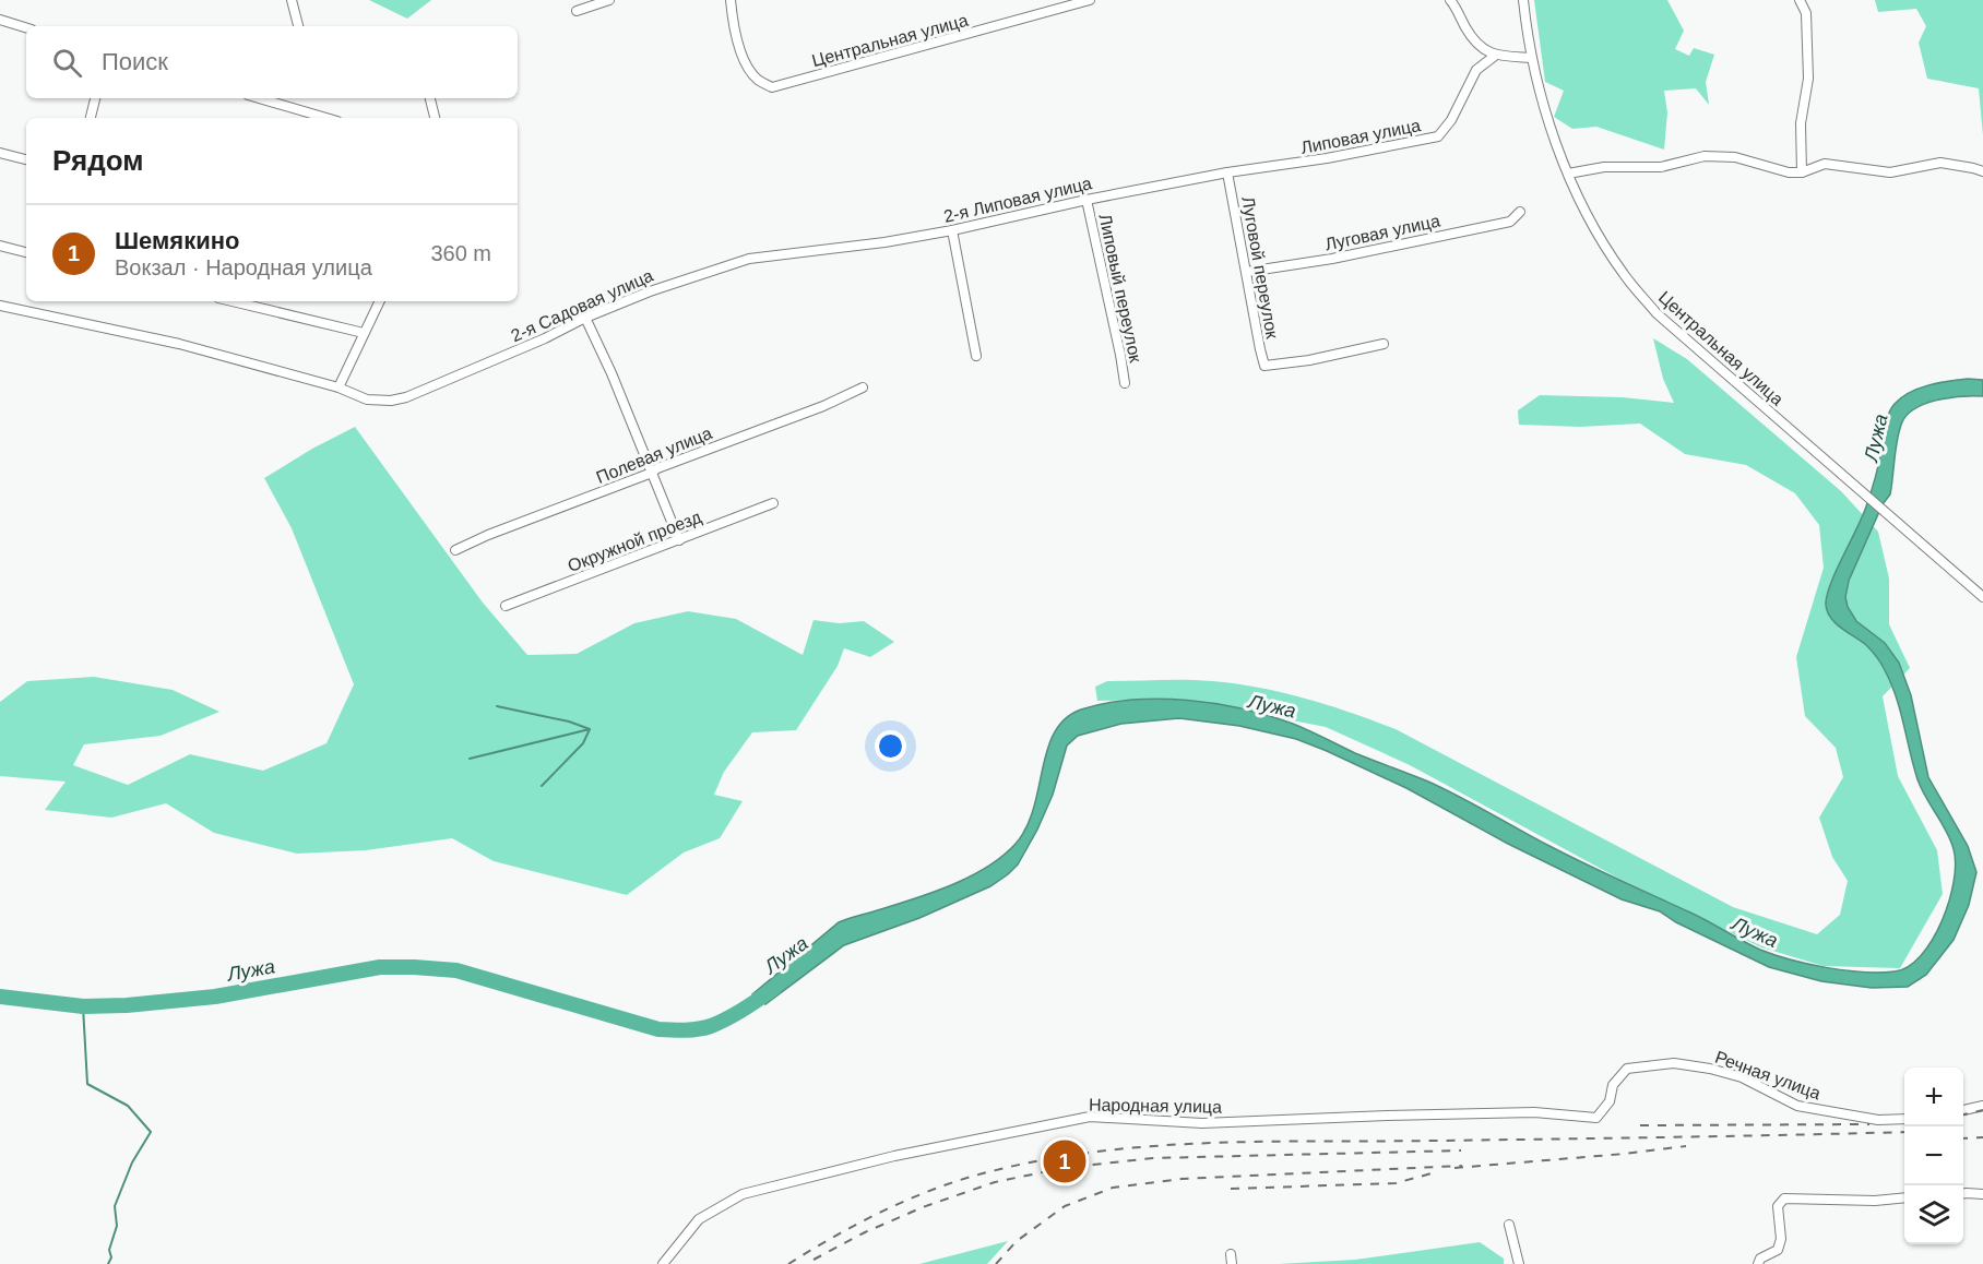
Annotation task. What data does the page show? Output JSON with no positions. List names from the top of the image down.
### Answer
{
  "streets": {
    "street": [
      "Центральная улица",
      "Липовая улица",
      "2-я Липовая улица",
      "Луговая улица",
      "Луговой переулок",
      "Липовый переулок",
      "2-я Садовая улица",
      "Полевая улица",
      "Окружной проезд",
      "Речная улица",
      "Народная улица"
    ]
  },
  "crossings": [
    ["Липовая улица", "2-я Липовая улица"],
    ["Липовая улица", "Луговой переулок"],
    ["2-я Липовая улица", "Луговой переулок"],
    ["2-я Липовая улица", "Липовый переулок"],
    ["2-я Липовая улица", "2-я Садовая улица"],
    ["Луговая улица", "Луговой переулок"],
    ["Речная улица", "Народная улица"]
  ],
  "water": ["Лужа"],
  "page": {
    "search": "Поиск",
    "heading": "Рядом",
    "list": [
      {
        "mark": "1",
        "name": "Шемякино",
        "note": "Вокзал · Народная улица",
        "value": "360 m"
      }
    ],
    "map_buttons": ["+", "−"],
    "pins": "1"
  }
}
